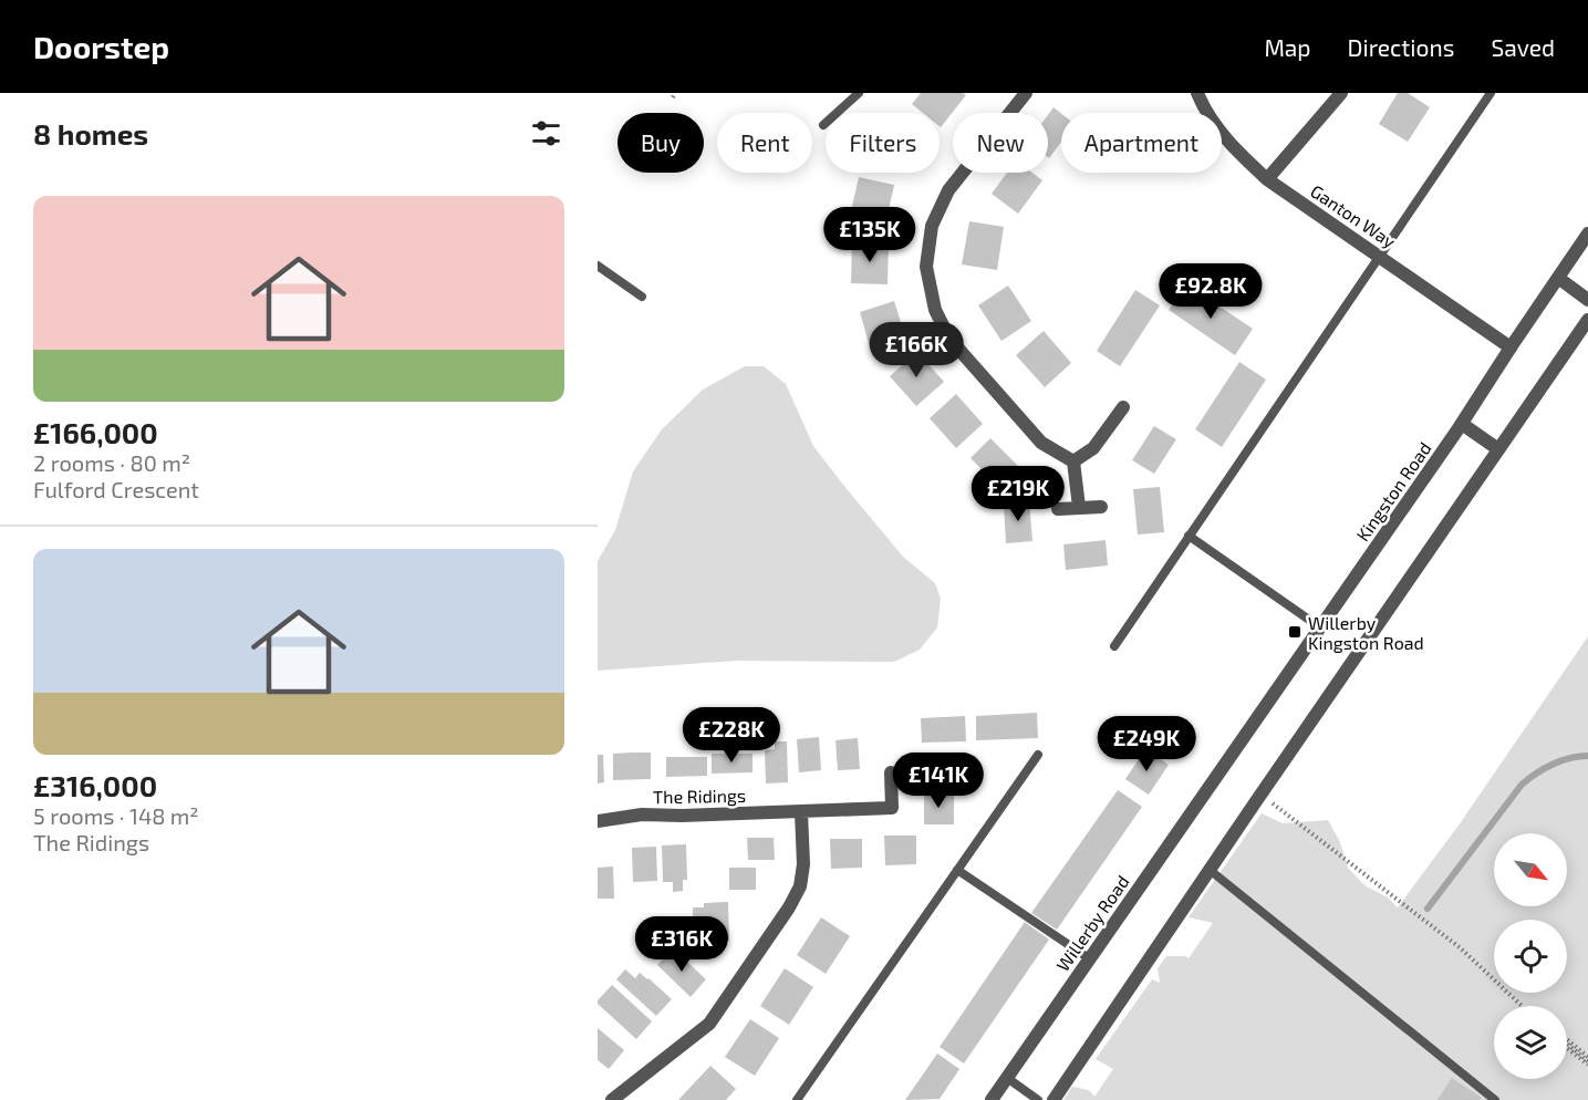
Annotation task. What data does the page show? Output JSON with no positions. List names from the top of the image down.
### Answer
{
  "streets": {
    "street": [
      "Ganton Way",
      "Kingston Road",
      "The Ridings",
      "Willerby Road"
    ]
  },
  "crossings": [
    ["Ganton Way", "Kingston Road"],
    ["Kingston Road", "Willerby Road"]
  ],
  "places": {
    "transit": ["Willerby Kingston Road"]
  },
  "north": "bottom right",
  "page": {
    "header": "Doorstep",
    "nav": ["Map", "Directions", "Saved"],
    "heading": "8 homes",
    "chip": [
      "Buy",
      "Rent",
      "Filters",
      "New",
      "Apartment"
    ],
    "list": [
      {
        "name": "£166,000",
        "note": "2 rooms · 80 m² · Fulford Crescent"
      },
      {
        "name": "£316,000",
        "note": "5 rooms · 148 m² · The Ridings"
      }
    ],
    "price": [
      "£135K",
      "£92.8K",
      "£166K",
      "£219K",
      "£228K",
      "£249K",
      "£141K",
      "£316K"
    ]
  }
}
